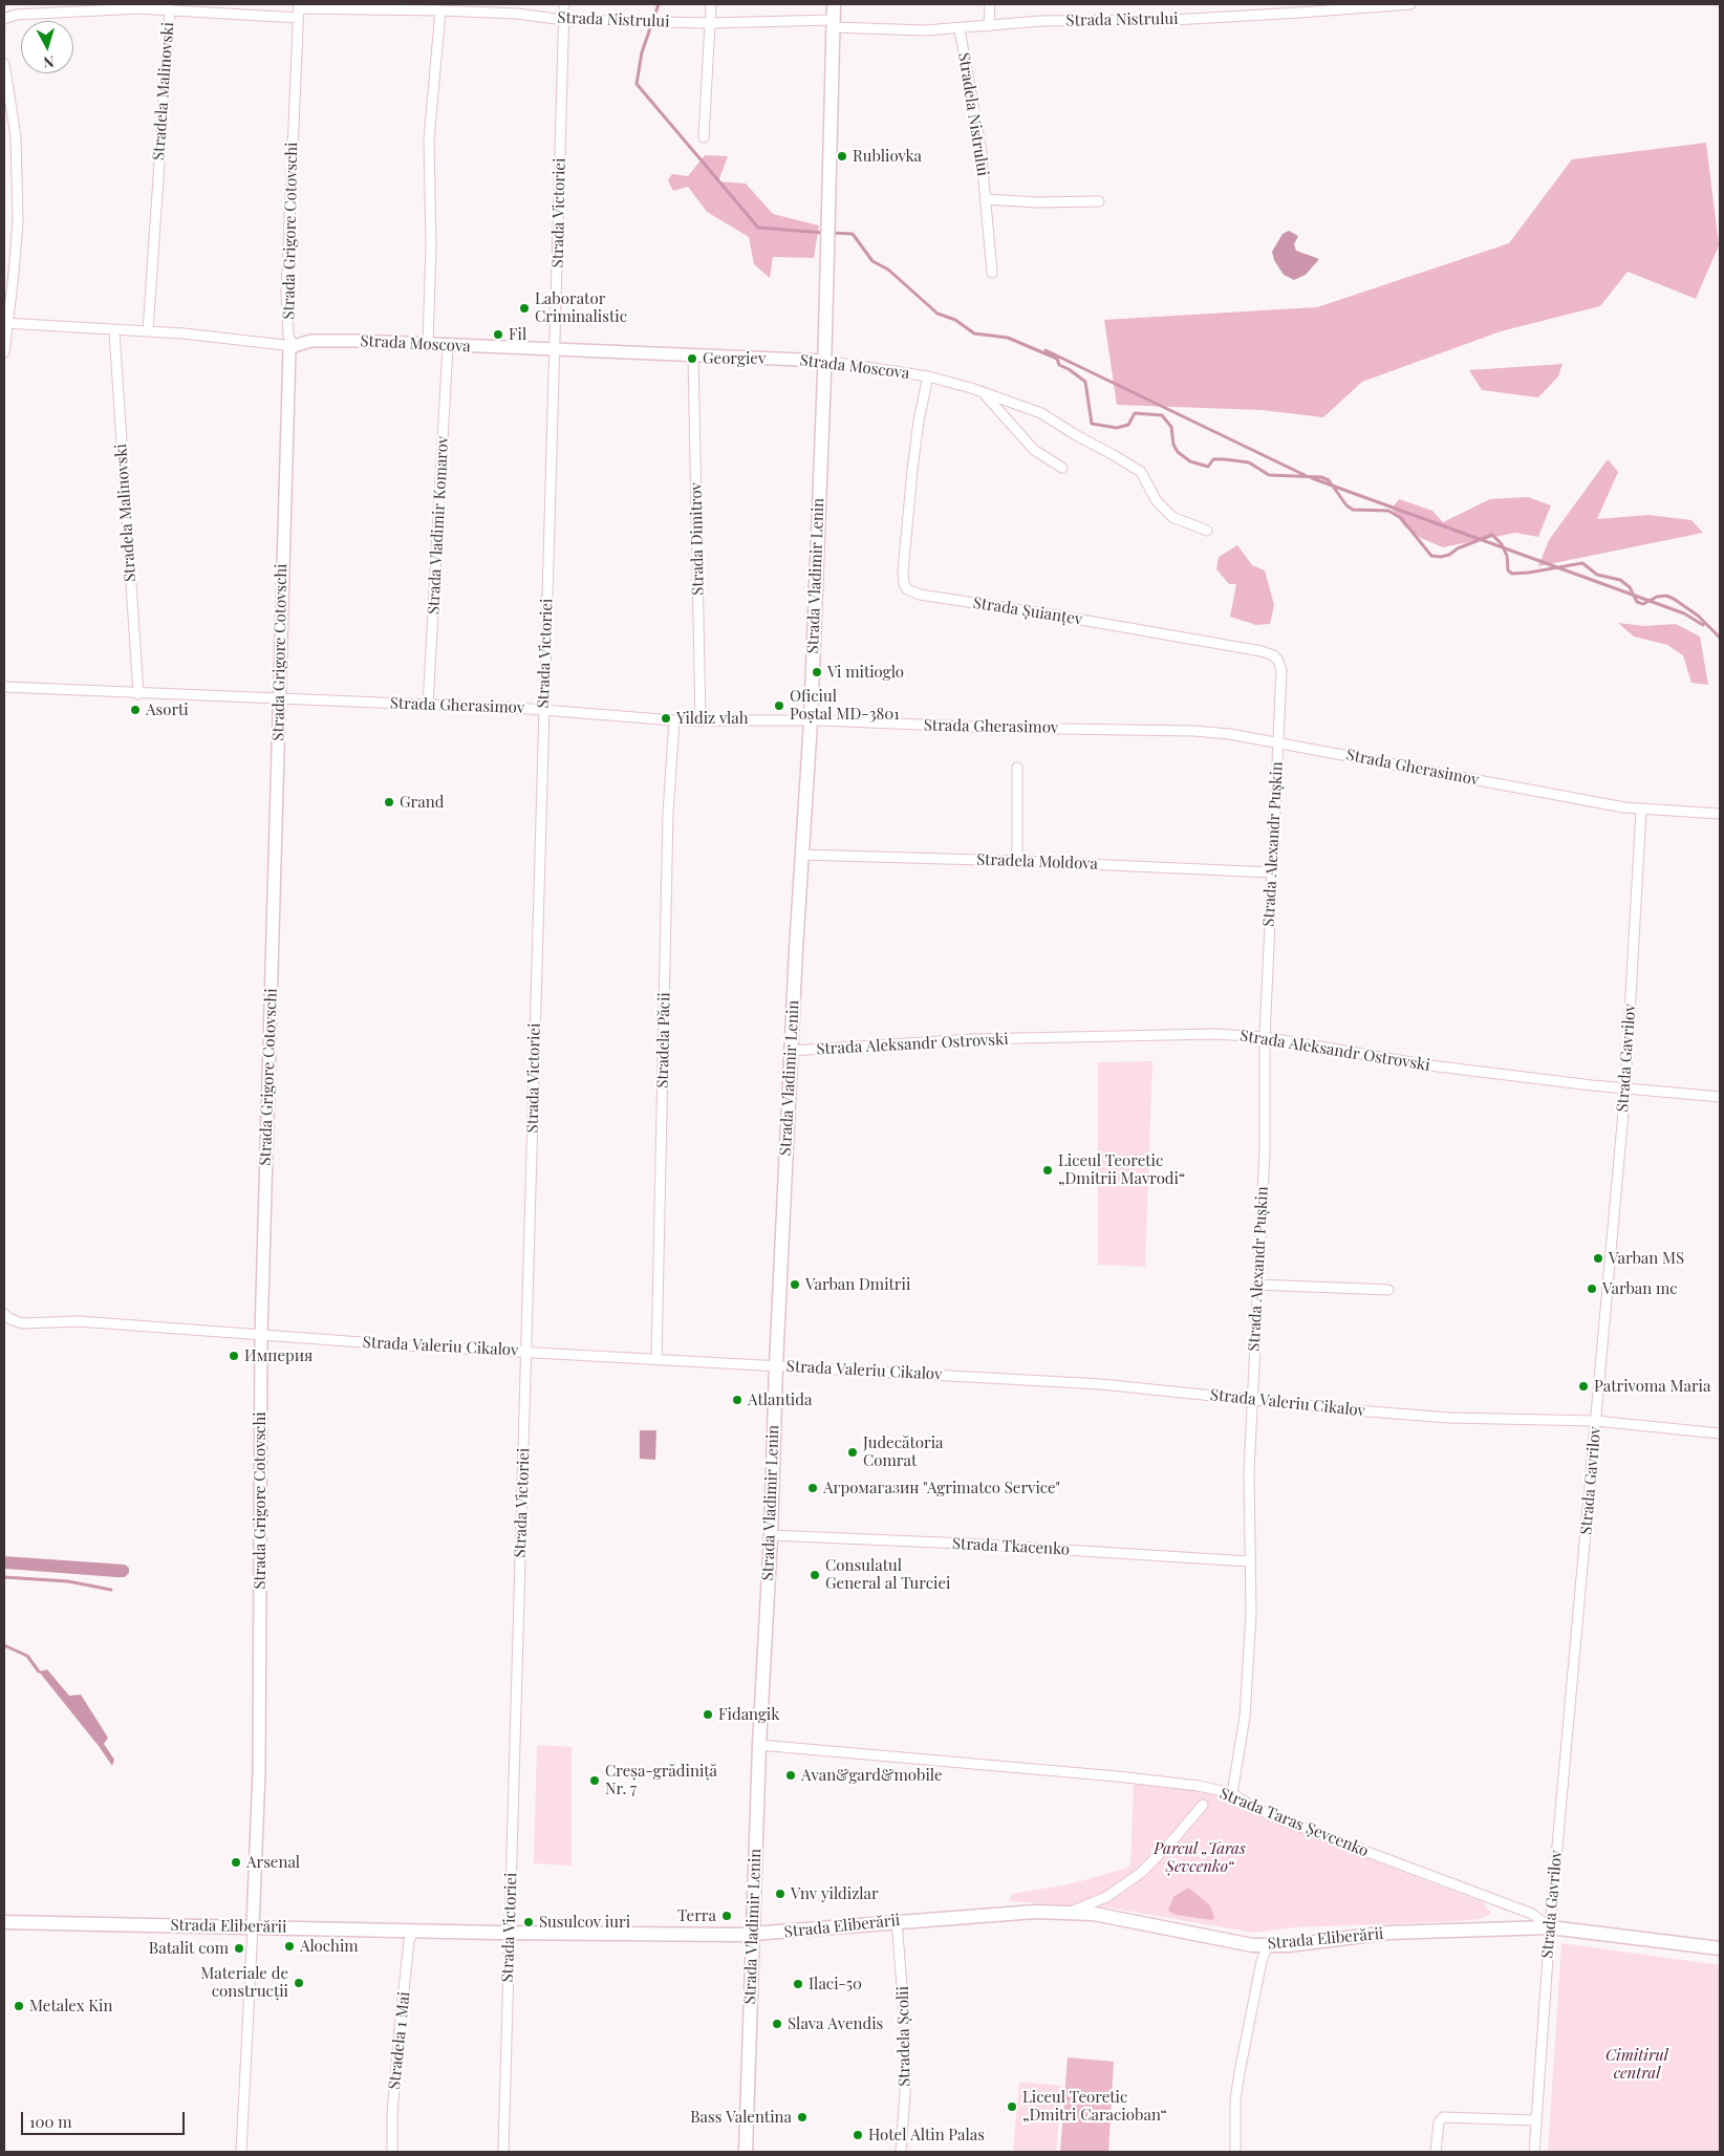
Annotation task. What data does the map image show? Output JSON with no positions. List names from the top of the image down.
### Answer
{
  "streets": {
    "main road": ["Strada Vladimir Lenin", "Strada Taras Șevcenko", "Strada Eliberării"],
    "street": [
      "Strada Nistrului",
      "Stradela Malinovski",
      "Stradela Nistrului",
      "Strada Victoriei",
      "Strada Grigore Cotovschi",
      "Strada Moscova",
      "Strada Vladimir Komarov",
      "Strada Dimitrov",
      "Strada Șuianțev",
      "Strada Gherasimov",
      "Strada Alexandr Pușkin",
      "Stradela Moldova",
      "Stradela Păcii",
      "Strada Aleksandr Ostrovski",
      "Strada Gavrilov",
      "Strada Valeriu Cikalov",
      "Strada Tkacenko",
      "Stradela Școlii",
      "Stradela 1 Mai"
    ]
  },
  "crossings": [
    ["Strada Nistrului", "Stradela Malinovski"],
    ["Strada Nistrului", "Stradela Nistrului"],
    ["Strada Nistrului", "Strada Victoriei"],
    ["Strada Nistrului", "Strada Grigore Cotovschi"],
    ["Strada Nistrului", "Strada Vladimir Lenin"],
    ["Stradela Malinovski", "Strada Moscova"],
    ["Stradela Malinovski", "Strada Gherasimov"],
    ["Strada Victoriei", "Strada Moscova"],
    ["Strada Victoriei", "Strada Gherasimov"],
    ["Strada Victoriei", "Strada Valeriu Cikalov"],
    ["Strada Victoriei", "Strada Eliberării"],
    ["Strada Grigore Cotovschi", "Strada Moscova"],
    ["Strada Grigore Cotovschi", "Strada Gherasimov"],
    ["Strada Grigore Cotovschi", "Strada Valeriu Cikalov"],
    ["Strada Grigore Cotovschi", "Strada Eliberării"],
    ["Strada Moscova", "Strada Vladimir Komarov"],
    ["Strada Moscova", "Strada Dimitrov"],
    ["Strada Moscova", "Strada Vladimir Lenin"],
    ["Strada Moscova", "Strada Șuianțev"],
    ["Strada Vladimir Komarov", "Strada Gherasimov"],
    ["Strada Dimitrov", "Strada Gherasimov"],
    ["Strada Vladimir Lenin", "Strada Gherasimov"],
    ["Strada Vladimir Lenin", "Stradela Moldova"],
    ["Strada Vladimir Lenin", "Strada Aleksandr Ostrovski"],
    ["Strada Vladimir Lenin", "Strada Valeriu Cikalov"],
    ["Strada Vladimir Lenin", "Strada Tkacenko"],
    ["Strada Vladimir Lenin", "Strada Taras Șevcenko"],
    ["Strada Vladimir Lenin", "Strada Eliberării"],
    ["Strada Șuianțev", "Strada Gherasimov"],
    ["Strada Șuianțev", "Strada Alexandr Pușkin"],
    ["Strada Gherasimov", "Strada Alexandr Pușkin"],
    ["Strada Gherasimov", "Stradela Păcii"],
    ["Strada Gherasimov", "Strada Gavrilov"],
    ["Strada Alexandr Pușkin", "Stradela Moldova"],
    ["Strada Alexandr Pușkin", "Strada Aleksandr Ostrovski"],
    ["Strada Alexandr Pușkin", "Strada Valeriu Cikalov"],
    ["Strada Alexandr Pușkin", "Strada Tkacenko"],
    ["Strada Alexandr Pușkin", "Strada Taras Șevcenko"],
    ["Stradela Păcii", "Strada Valeriu Cikalov"],
    ["Strada Aleksandr Ostrovski", "Strada Gavrilov"],
    ["Strada Gavrilov", "Strada Valeriu Cikalov"],
    ["Strada Gavrilov", "Strada Taras Șevcenko"],
    ["Strada Gavrilov", "Strada Eliberării"],
    ["Strada Taras Șevcenko", "Strada Eliberării"],
    ["Strada Eliberării", "Stradela Școlii"],
    ["Strada Eliberării", "Stradela 1 Mai"]
  ],
  "parks": ["Parcul „Taras Șevcenko“", "Cimitirul central"],
  "places": [
    "Rubliovka",
    "Laborator Criminalistic",
    "Fil",
    "Georgiev",
    "Vi mitioglo",
    "Oficiul Poștal MD-3801",
    "Asorti",
    "Yildiz vlah",
    "Grand",
    "Liceul Teoretic „Dmitrii Mavrodi“",
    "Varban MS",
    "Varban Dmitrii",
    "Varban mc",
    "Империя",
    "Patrivoma Maria",
    "Atlantida",
    "Judecătoria Comrat",
    "Агромагазин \"Agrimatco Service\"",
    "Consulatul General al Turciei",
    "Fidangik",
    "Avan&gard&mobile",
    "Creșa-grădiniță Nr. 7",
    "Arsenal",
    "Vnv yildizlar",
    "Terra",
    "Susulcov iuri",
    "Alochim",
    "Batalit com",
    "Materiale de construcții",
    "Ilaci-50",
    "Metalex Kin",
    "Slava Avendis",
    "Liceul Teoretic „Dmitri Caracioban“",
    "Bass Valentina",
    "Hotel Altin Palas"
  ],
  "scale_bar": "100 m",
  "north": "bottom"
}
